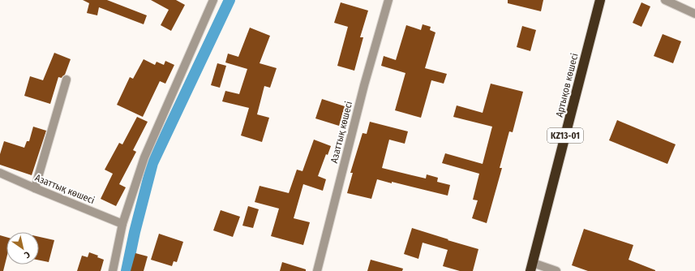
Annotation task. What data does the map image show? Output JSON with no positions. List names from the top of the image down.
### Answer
{
  "streets": {
    "highway": ["Артықов көшесі", "KZ13-01"],
    "street": ["Азаттық көшесі"]
  },
  "north": "bottom right"
}
